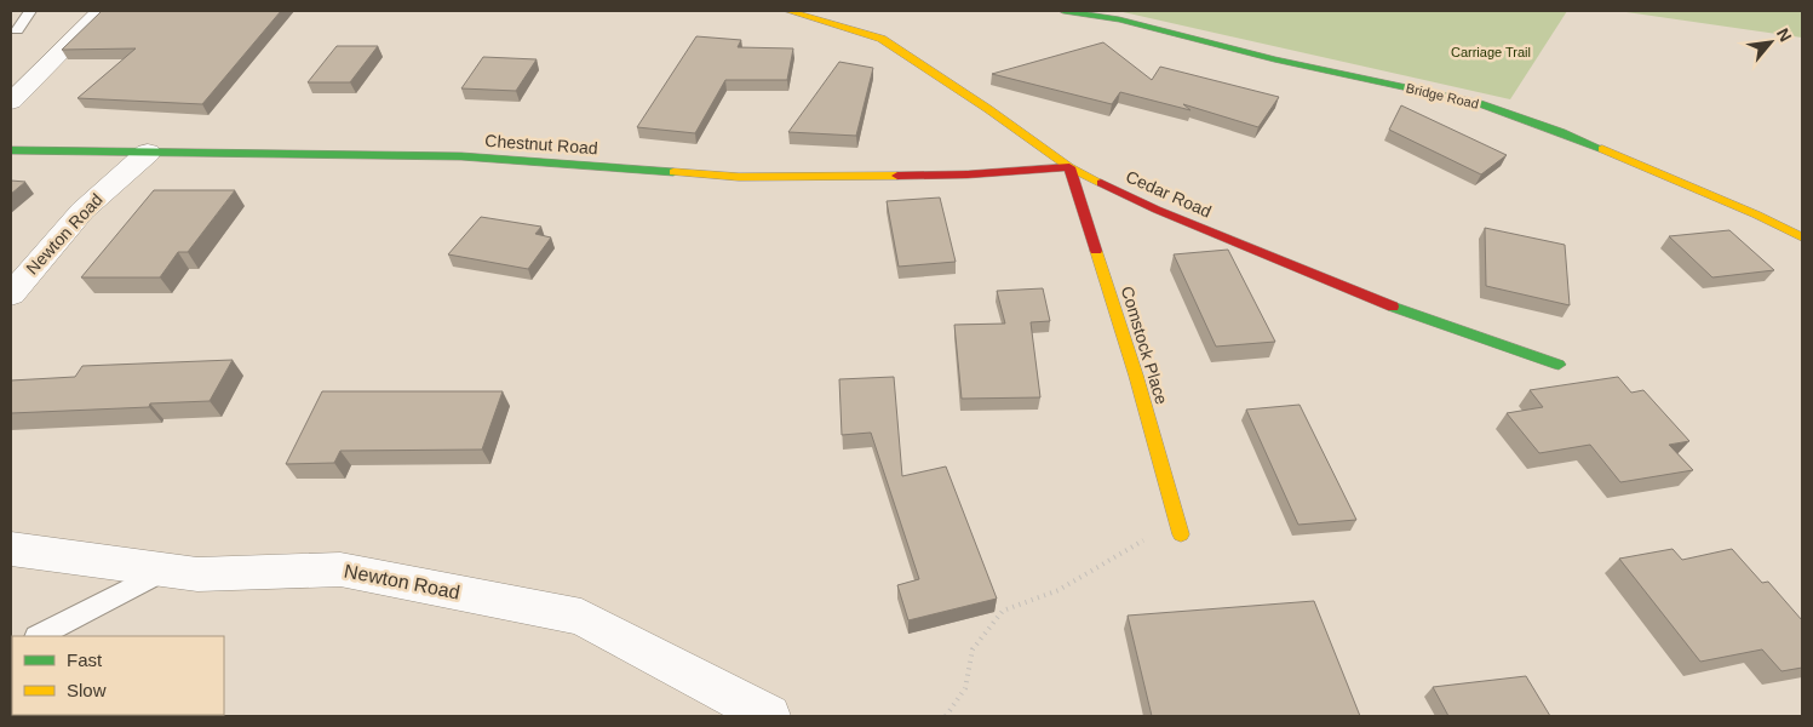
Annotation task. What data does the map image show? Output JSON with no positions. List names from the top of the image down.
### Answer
{
  "streets": {
    "street": [
      "Bridge Road",
      "Chestnut Road",
      "Cedar Road",
      "Newton Road",
      "Comstock Place"
    ]
  },
  "crossings": [
    ["Chestnut Road", "Cedar Road"],
    ["Chestnut Road", "Newton Road"],
    ["Chestnut Road", "Comstock Place"],
    ["Cedar Road", "Comstock Place"]
  ],
  "parks": ["Carriage Trail"],
  "legend": ["Fast", "Slow"],
  "north": "top right"
}
